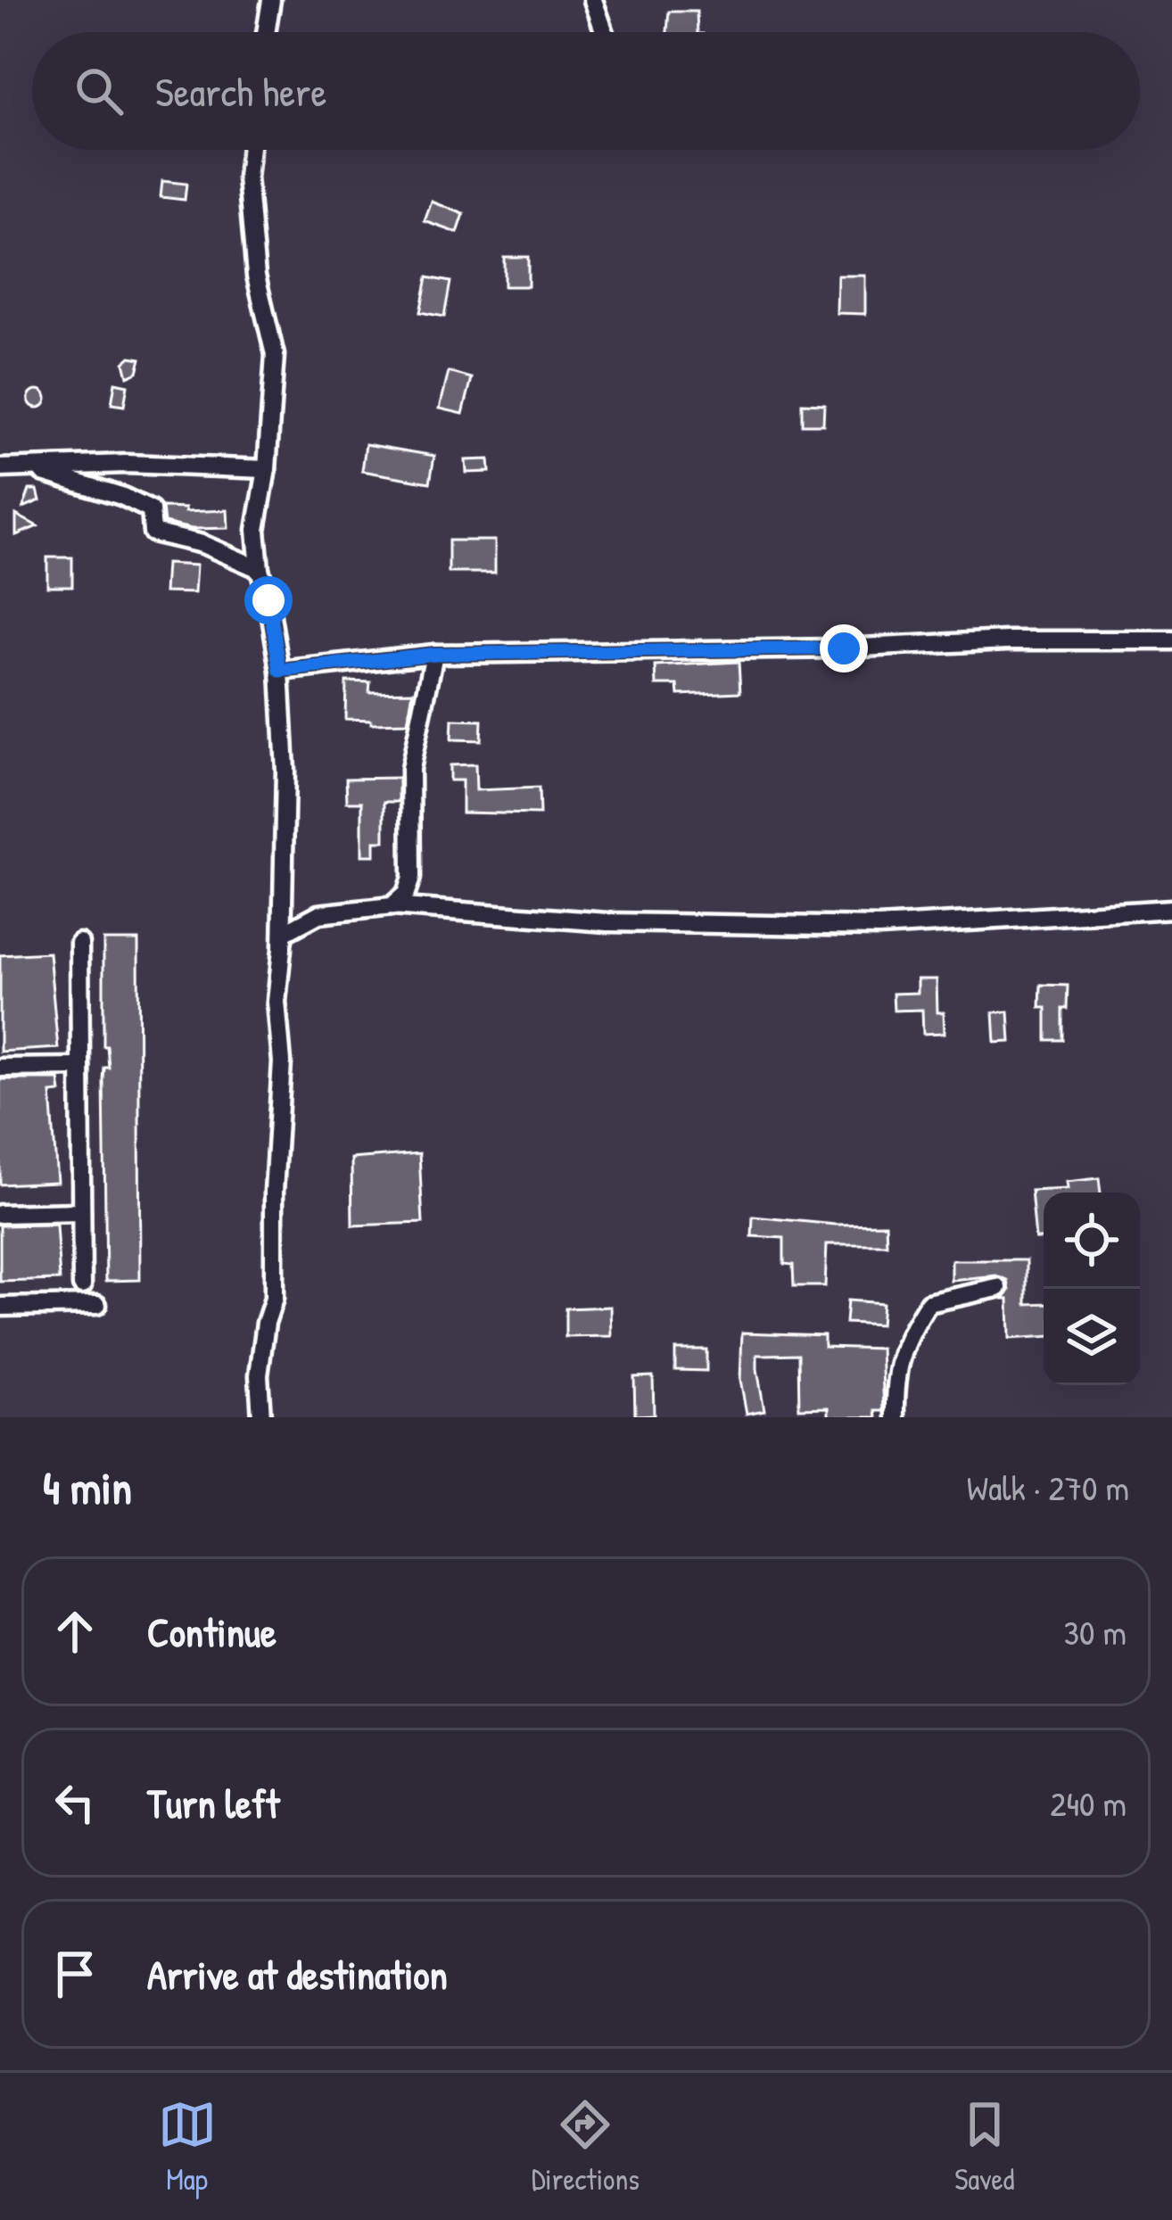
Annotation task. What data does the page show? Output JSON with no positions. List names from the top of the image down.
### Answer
{
  "page": {
    "search": "Search here",
    "heading": ["4 min", "Walk · 270 m"],
    "list": [
      ["Continue", "30 m"],
      ["Turn left", "240 m"],
      "Arrive at destination"
    ],
    "nav": ["Map", "Directions", "Saved"]
  }
}
